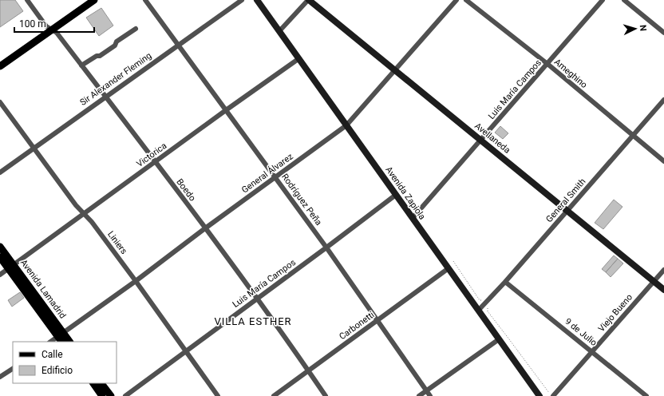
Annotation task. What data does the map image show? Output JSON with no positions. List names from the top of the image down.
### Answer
{
  "streets": {
    "main road": ["Avellaneda", "Avenida Zapiola", "Avenida Lamadrid"],
    "street": [
      "Ameghino",
      "Sir Alexander Fleming",
      "Luis María Campos",
      "Victorica",
      "General Álvarez",
      "Boedo",
      "Rodríguez Peña",
      "General Smith",
      "Liniers",
      "Viejo Bueno",
      "Carbonetti",
      "9 de Julio"
    ]
  },
  "crossings": [
    ["Ameghino", "Luis María Campos"],
    ["Ameghino", "General Smith"],
    ["Sir Alexander Fleming", "Boedo"],
    ["Sir Alexander Fleming", "Rodríguez Peña"],
    ["Sir Alexander Fleming", "Liniers"],
    ["Luis María Campos", "Avellaneda"],
    ["Luis María Campos", "Boedo"],
    ["Luis María Campos", "Avenida Zapiola"],
    ["Luis María Campos", "Rodríguez Peña"],
    ["Luis María Campos", "Liniers"],
    ["Avellaneda", "General Álvarez"],
    ["Avellaneda", "General Smith"],
    ["Avellaneda", "Viejo Bueno"],
    ["Victorica", "Boedo"],
    ["Victorica", "Avenida Zapiola"],
    ["Victorica", "Rodríguez Peña"],
    ["Victorica", "Liniers"],
    ["Victorica", "Avenida Lamadrid"],
    ["General Álvarez", "Boedo"],
    ["General Álvarez", "Avenida Zapiola"],
    ["General Álvarez", "Rodríguez Peña"],
    ["General Álvarez", "Liniers"],
    ["General Álvarez", "Avenida Lamadrid"],
    ["Boedo", "Carbonetti"],
    ["Avenida Zapiola", "General Smith"],
    ["Avenida Zapiola", "Carbonetti"],
    ["Rodríguez Peña", "Carbonetti"],
    ["General Smith", "9 de Julio"],
    ["Viejo Bueno", "9 de Julio"]
  ],
  "districts": ["VILLA ESTHER"],
  "legend": ["Calle", "Edificio"],
  "scale_bar": "100 m",
  "north": "right"
}
